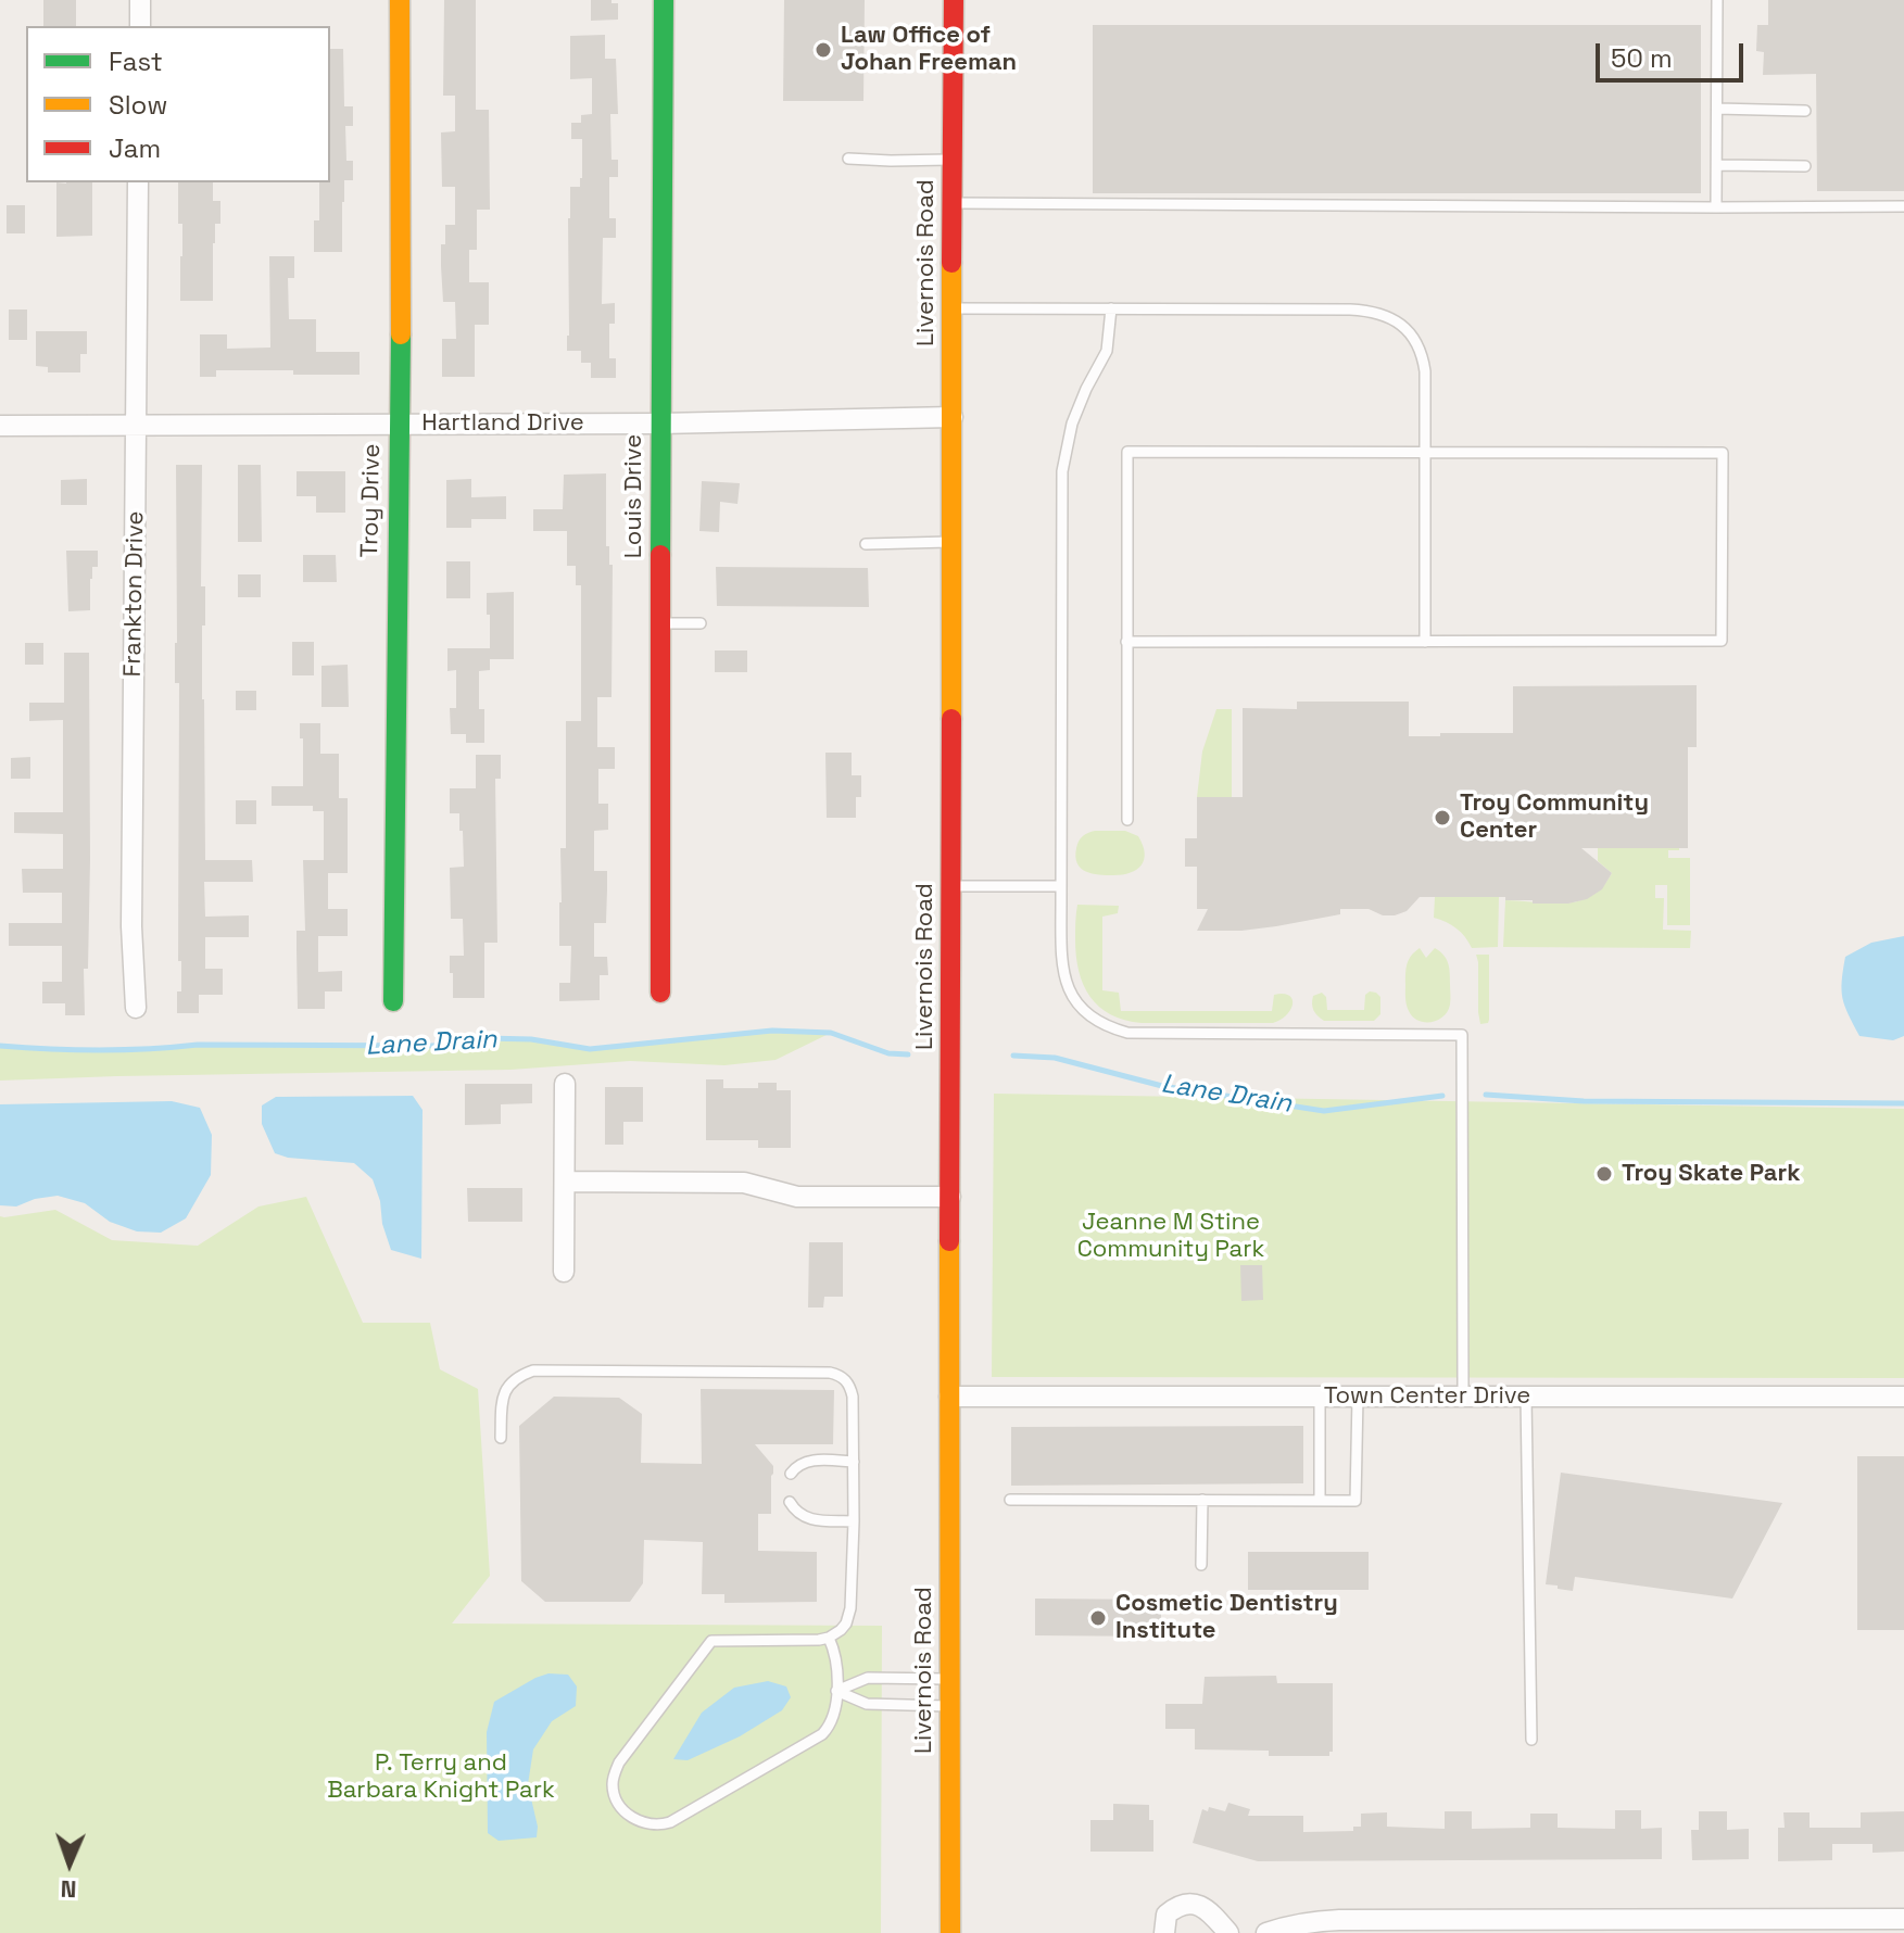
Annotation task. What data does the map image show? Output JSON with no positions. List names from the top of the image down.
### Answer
{
  "streets": {
    "street": [
      "Livernois Road",
      "Hartland Drive",
      "Louis Drive",
      "Troy Drive",
      "Frankton Drive",
      "Town Center Drive"
    ]
  },
  "crossings": [
    ["Livernois Road", "Hartland Drive"],
    ["Livernois Road", "Town Center Drive"],
    ["Hartland Drive", "Louis Drive"],
    ["Hartland Drive", "Troy Drive"],
    ["Hartland Drive", "Frankton Drive"]
  ],
  "water": ["Lane Drain"],
  "parks": ["Jeanne M Stine Community Park", "P. Terry and Barbara Knight Park"],
  "places": [
    "Law Office of Johan Freeman",
    "Troy Community Center",
    "Troy Skate Park",
    "Cosmetic Dentistry Institute"
  ],
  "legend": ["Fast", "Slow", "Jam"],
  "scale_bar": "50 m",
  "north": "bottom"
}
